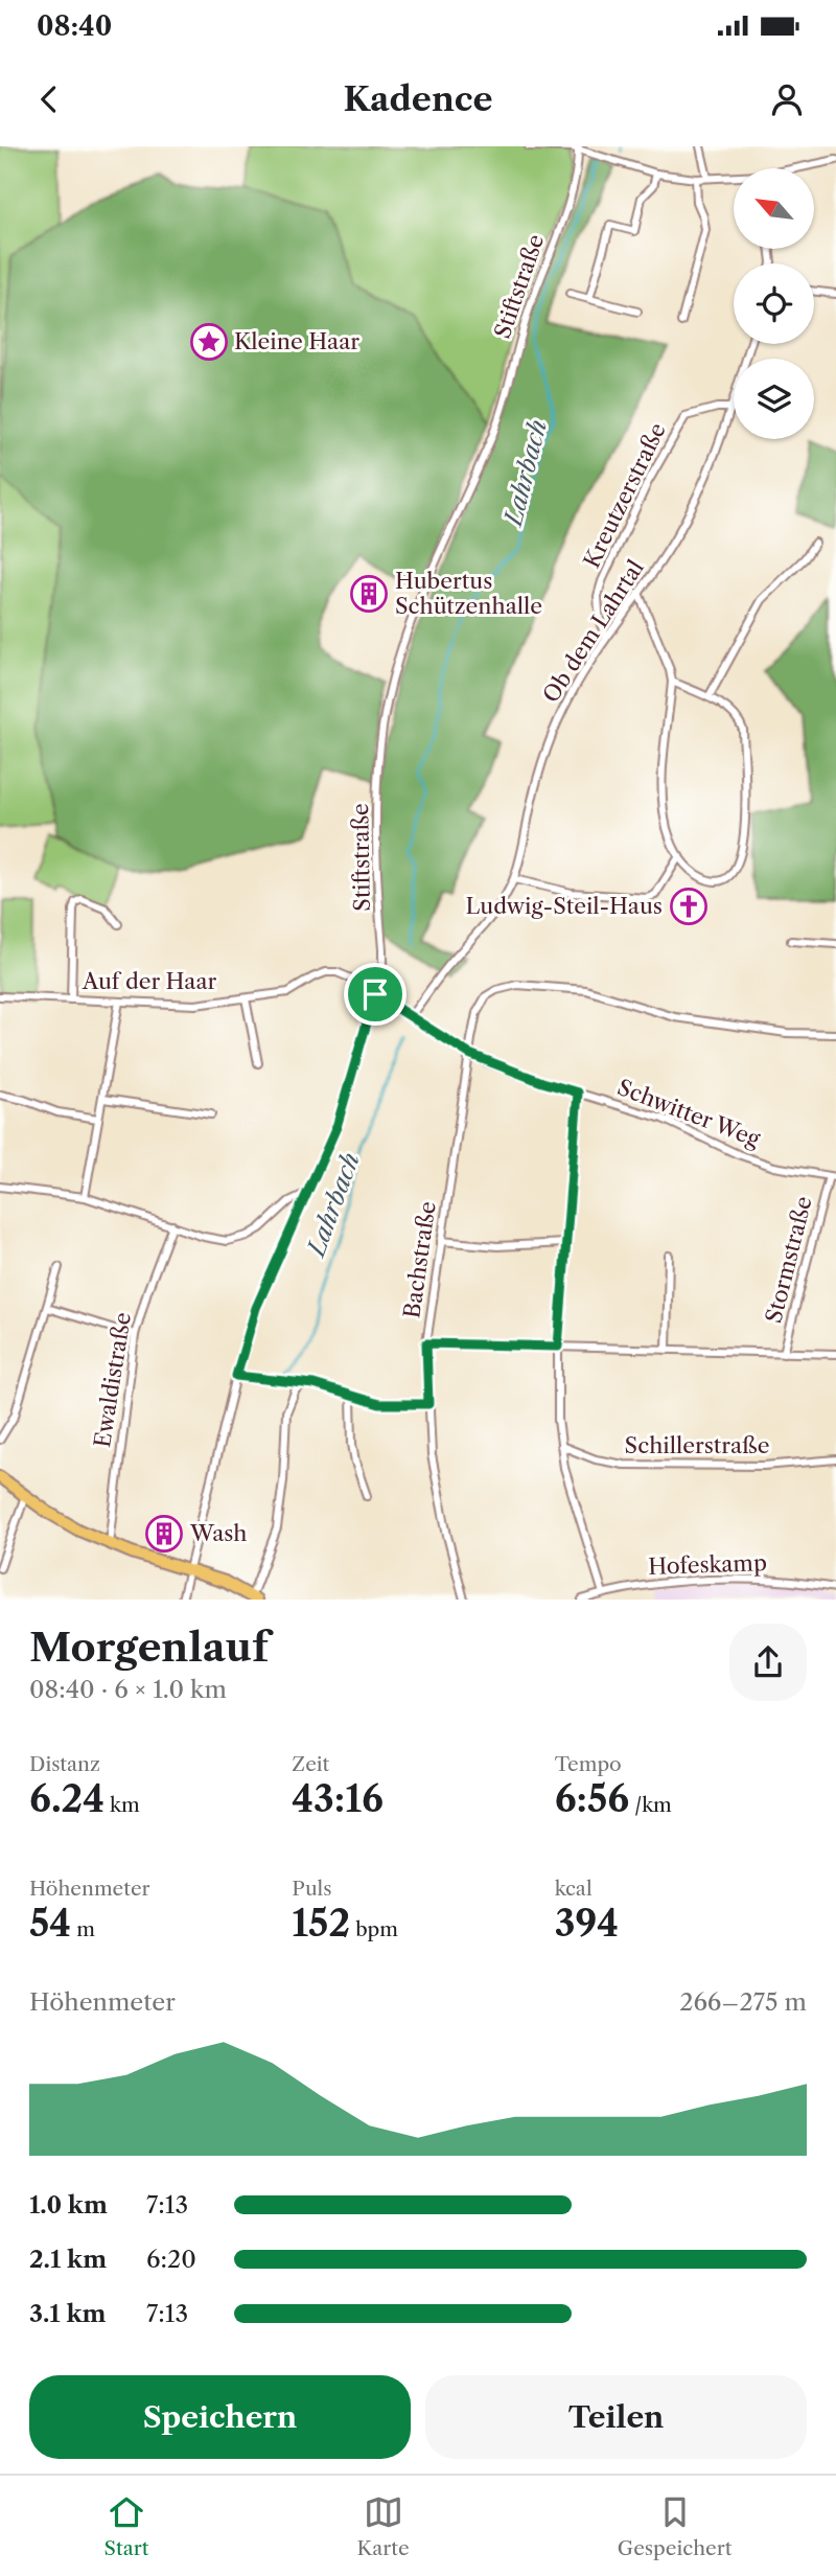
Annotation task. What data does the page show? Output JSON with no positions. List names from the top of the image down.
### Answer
{
  "streets": {
    "street": [
      "Stiftstraße",
      "Kreutzerstraße",
      "Ob dem Lahrtal",
      "Auf der Haar",
      "Schwitter Weg",
      "Bachstraße",
      "Stormstraße",
      "Ewaldistraße",
      "Schillerstraße",
      "Hofeskamp"
    ]
  },
  "crossings": [
    ["Stiftstraße", "Auf der Haar"],
    ["Stiftstraße", "Schwitter Weg"],
    ["Kreutzerstraße", "Ob dem Lahrtal"],
    ["Ob dem Lahrtal", "Schwitter Weg"],
    ["Auf der Haar", "Schwitter Weg"],
    ["Schwitter Weg", "Bachstraße"],
    ["Schwitter Weg", "Stormstraße"]
  ],
  "water": ["Lahrbach"],
  "places": {
    "place": ["Kleine Haar"],
    "building": ["Hubertus Schützenhalle", "Wash"],
    "church": ["Ludwig-Steil-Haus"]
  },
  "north": "top left",
  "page": {
    "status": "08:40",
    "header": "Kadence",
    "heading": ["Morgenlauf", "08:40 · 6 × 1.0 km"],
    "stats": [
      ["Distanz", "6.24 km"],
      ["Zeit", "43:16"],
      ["Tempo", "6:56 /km"],
      ["Höhenmeter", "54 m"],
      ["Puls", "152 bpm"],
      ["kcal", "394"]
    ],
    "chart": ["Höhenmeter", "266–275 m"],
    "list": [
      {
        "name": "1.0 km",
        "note": "7:13"
      },
      {
        "name": "2.1 km",
        "note": "6:20"
      },
      {
        "name": "3.1 km",
        "note": "7:13"
      }
    ],
    "buttons": ["Speichern", "Teilen"],
    "tabs": ["Start", "Karte", "Gespeichert"]
  }
}
